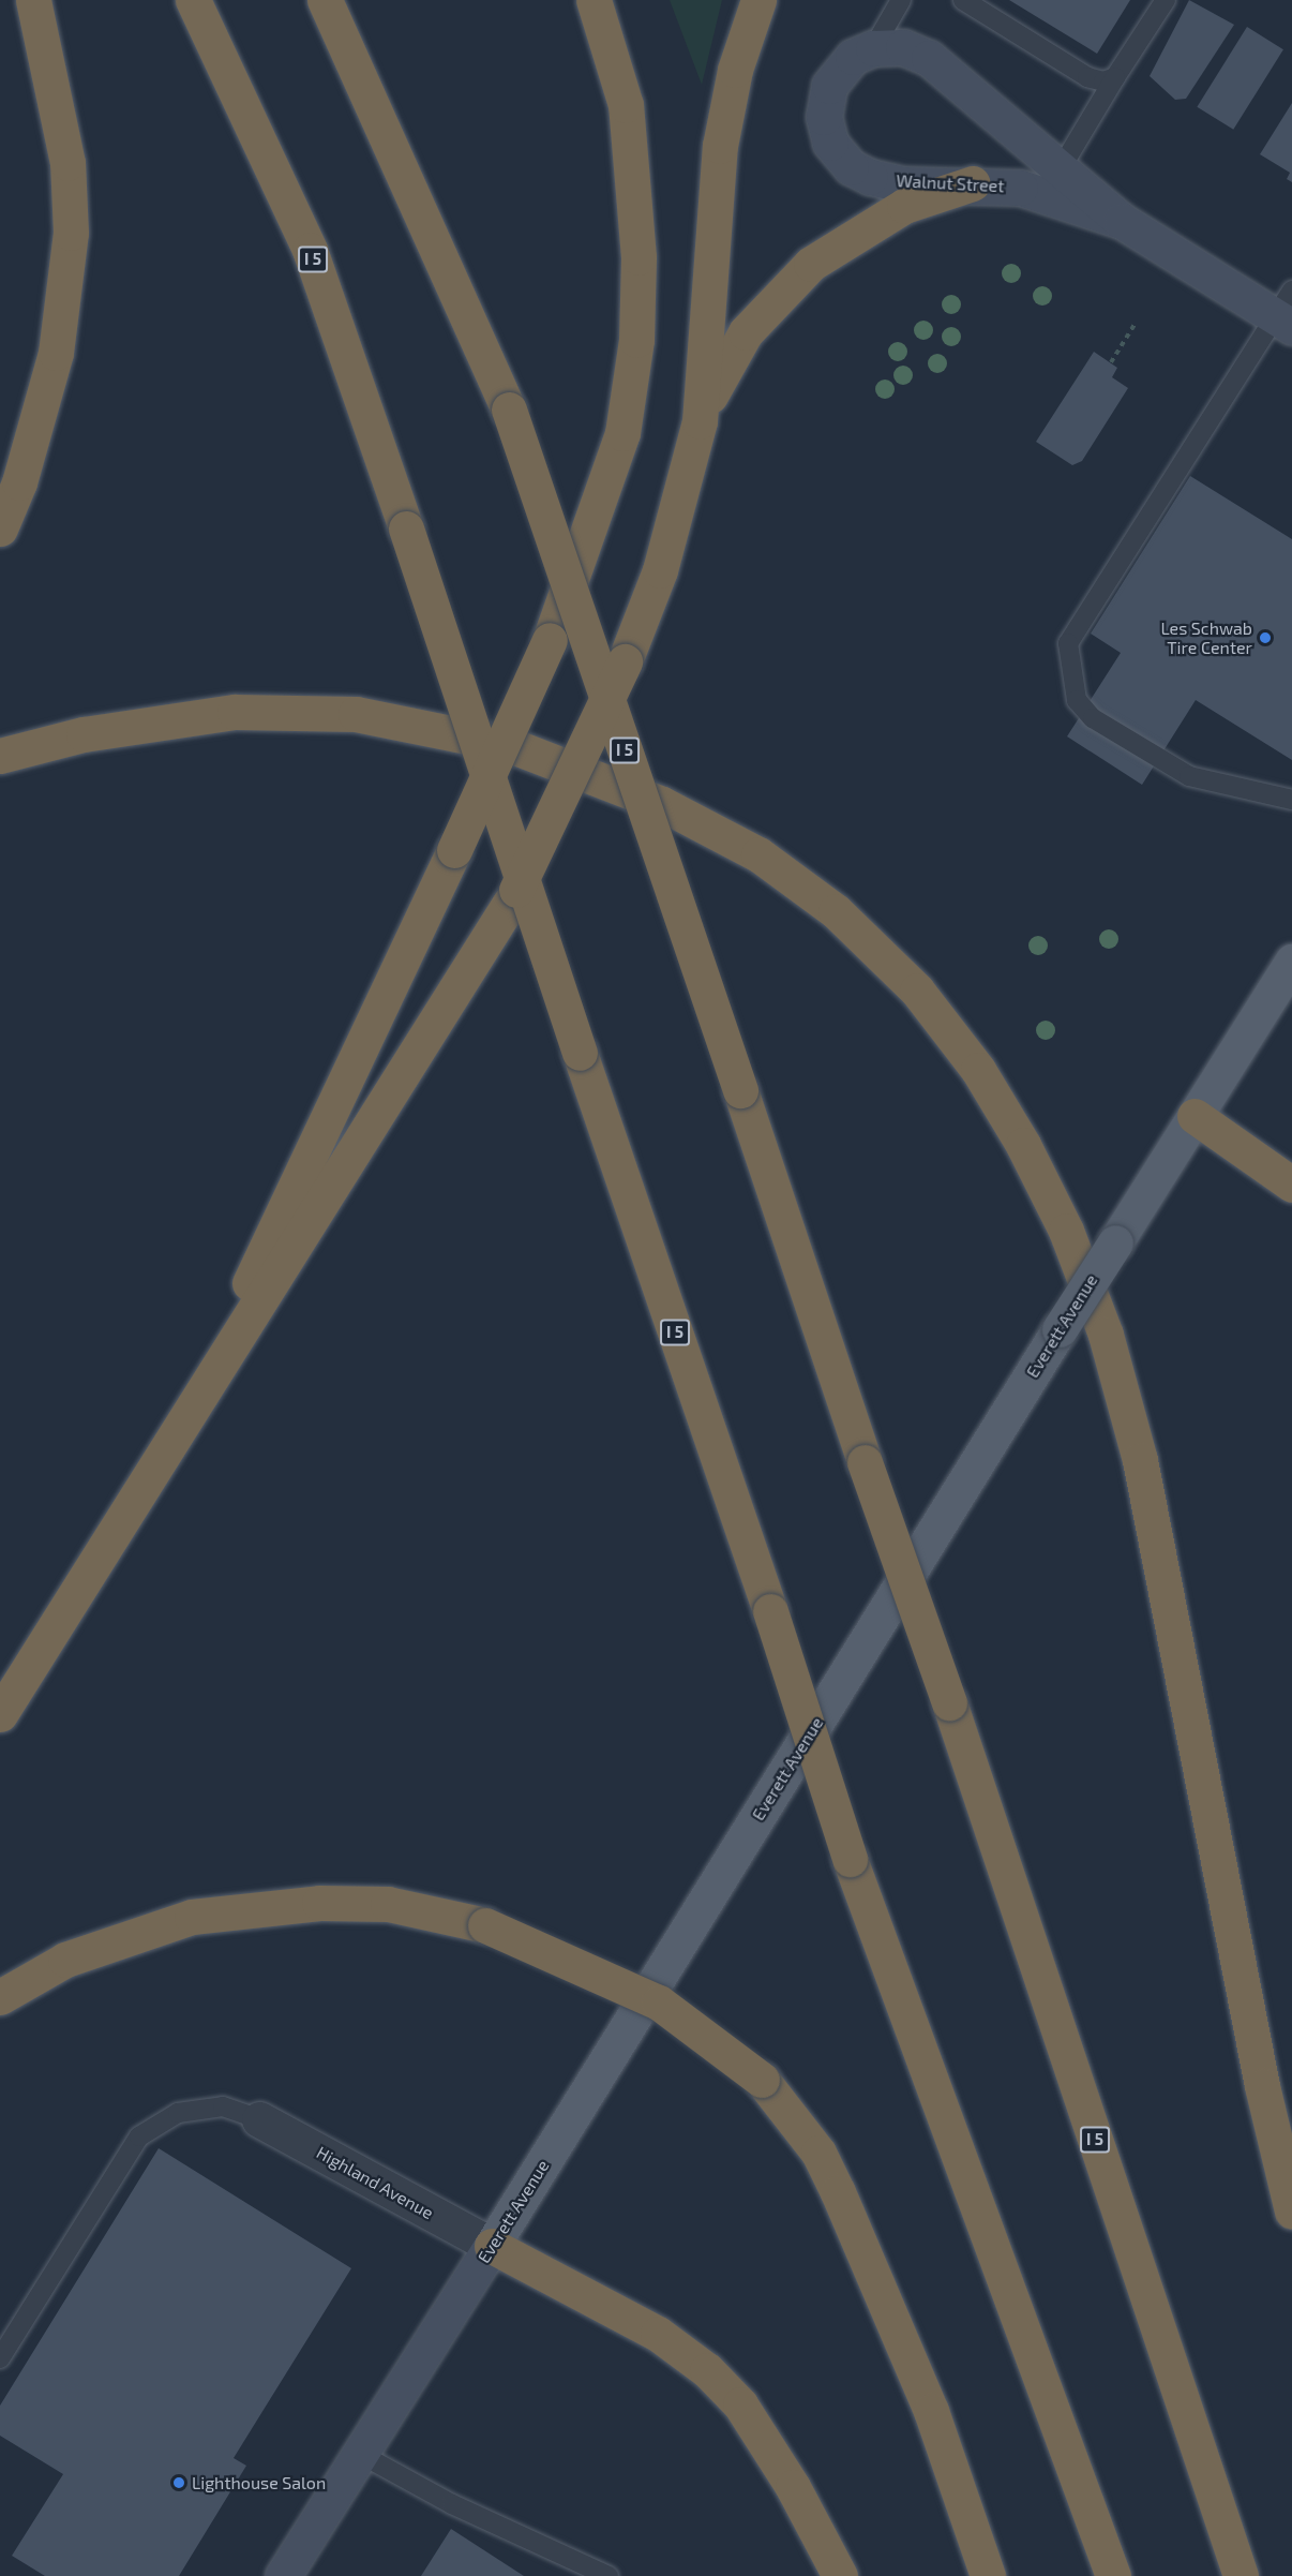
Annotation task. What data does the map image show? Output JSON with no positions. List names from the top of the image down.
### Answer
{
  "streets": {
    "highway": ["I 5"],
    "main road": ["Walnut Street", "Everett Avenue"],
    "street": ["Highland Avenue"]
  },
  "crossings": [
    ["Everett Avenue", "Highland Avenue"]
  ],
  "places": ["Les Schwab Tire Center", "Lighthouse Salon"]
}
